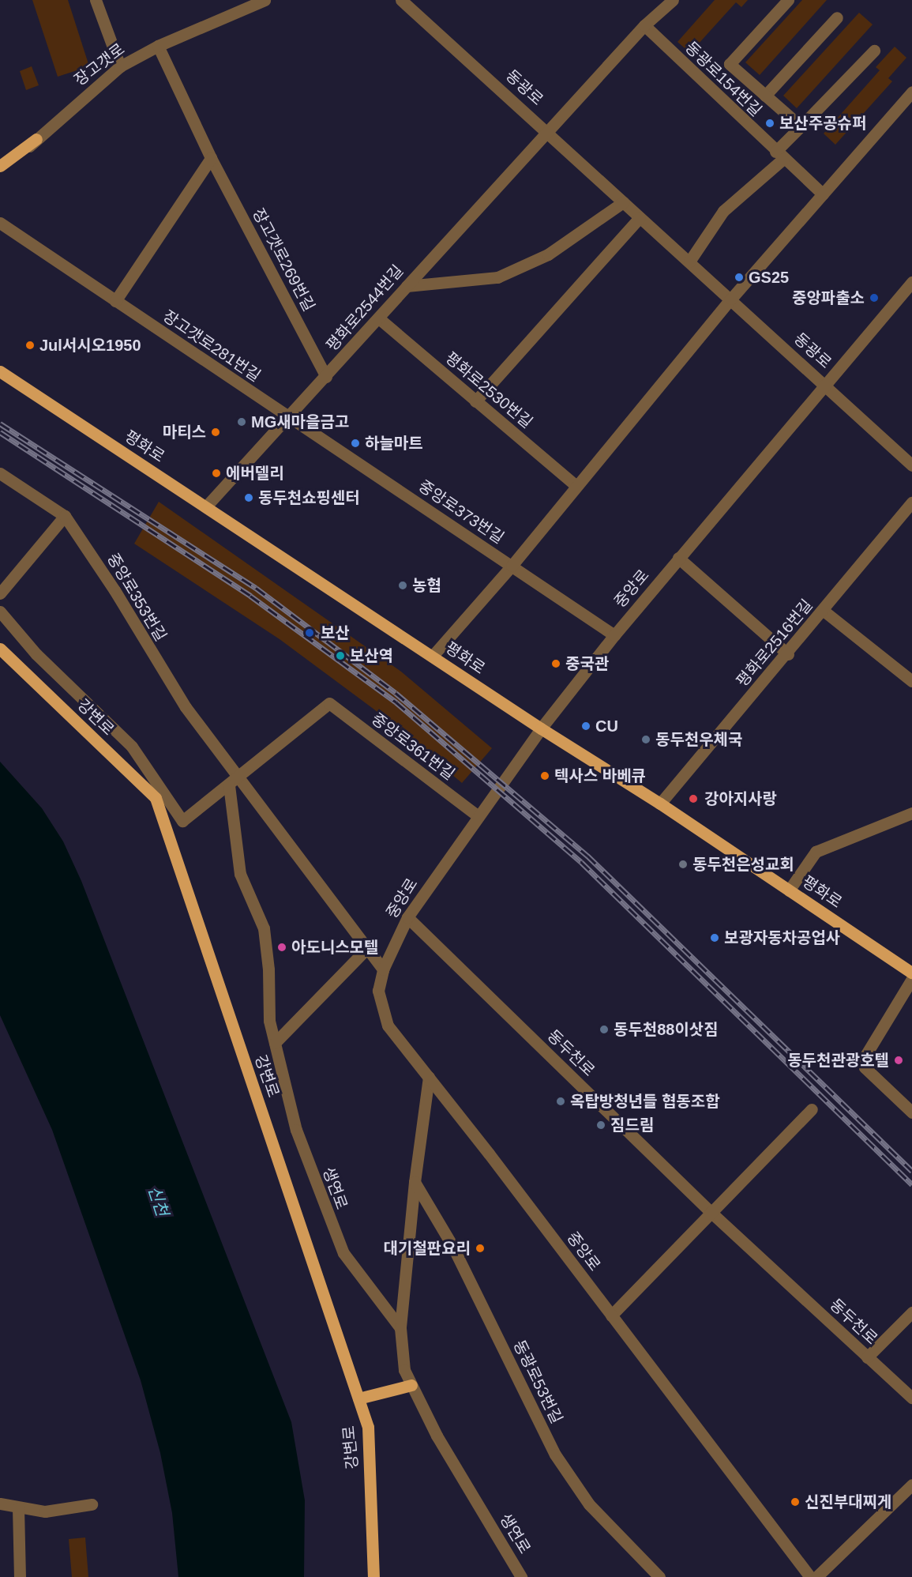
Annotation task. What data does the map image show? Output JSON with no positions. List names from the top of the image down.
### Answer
{
  "streets": {
    "main road": ["평화로", "강변로"],
    "street": [
      "장고갯로",
      "동광로154번길",
      "동광로",
      "장고갯로269번길",
      "평화로2544번길",
      "장고갯로281번길",
      "평화로2530번길",
      "중앙로373번길",
      "중앙로",
      "중앙로353번길",
      "평화로2516번길",
      "중앙로361번길",
      "동두천로",
      "생연로",
      "동광로53번길"
    ]
  },
  "crossings": [
    ["장고갯로", "장고갯로269번길"],
    ["동광로154번길", "평화로2544번길"],
    ["동광로", "평화로2544번길"],
    ["동광로", "중앙로"],
    ["장고갯로269번길", "평화로2544번길"],
    ["평화로2544번길", "장고갯로281번길"],
    ["평화로2544번길", "평화로2530번길"],
    ["평화로2544번길", "평화로"],
    ["평화로2544번길", "중앙로373번길"],
    ["장고갯로281번길", "중앙로373번길"],
    ["평화로", "중앙로"],
    ["평화로", "평화로2516번길"],
    ["중앙로373번길", "중앙로"],
    ["중앙로", "중앙로353번길"],
    ["중앙로", "중앙로361번길"],
    ["중앙로", "동두천로"],
    ["중앙로", "생연로"],
    ["중앙로353번길", "중앙로361번길"],
    ["강변로", "생연로"],
    ["생연로", "동광로53번길"]
  ],
  "water": ["신천"],
  "places": [
    "보산주공슈퍼",
    "GS25",
    "중앙파출소",
    "Jul서시오1950",
    "MG새마을금고",
    "마티스",
    "하늘마트",
    "에버델리",
    "동두천쇼핑센터",
    "농협",
    "보산",
    "보산역",
    "중국관",
    "CU",
    "동두천우체국",
    "텍사스 바베큐",
    "강아지사랑",
    "동두천은성교회",
    "보광자동차공업사",
    "아도니스모텔",
    "동두천88이삿짐",
    "동두천관광호텔",
    "옥탑방청년들 협동조합",
    "짐드림",
    "대기철판요리",
    "신진부대찌게"
  ]
}
